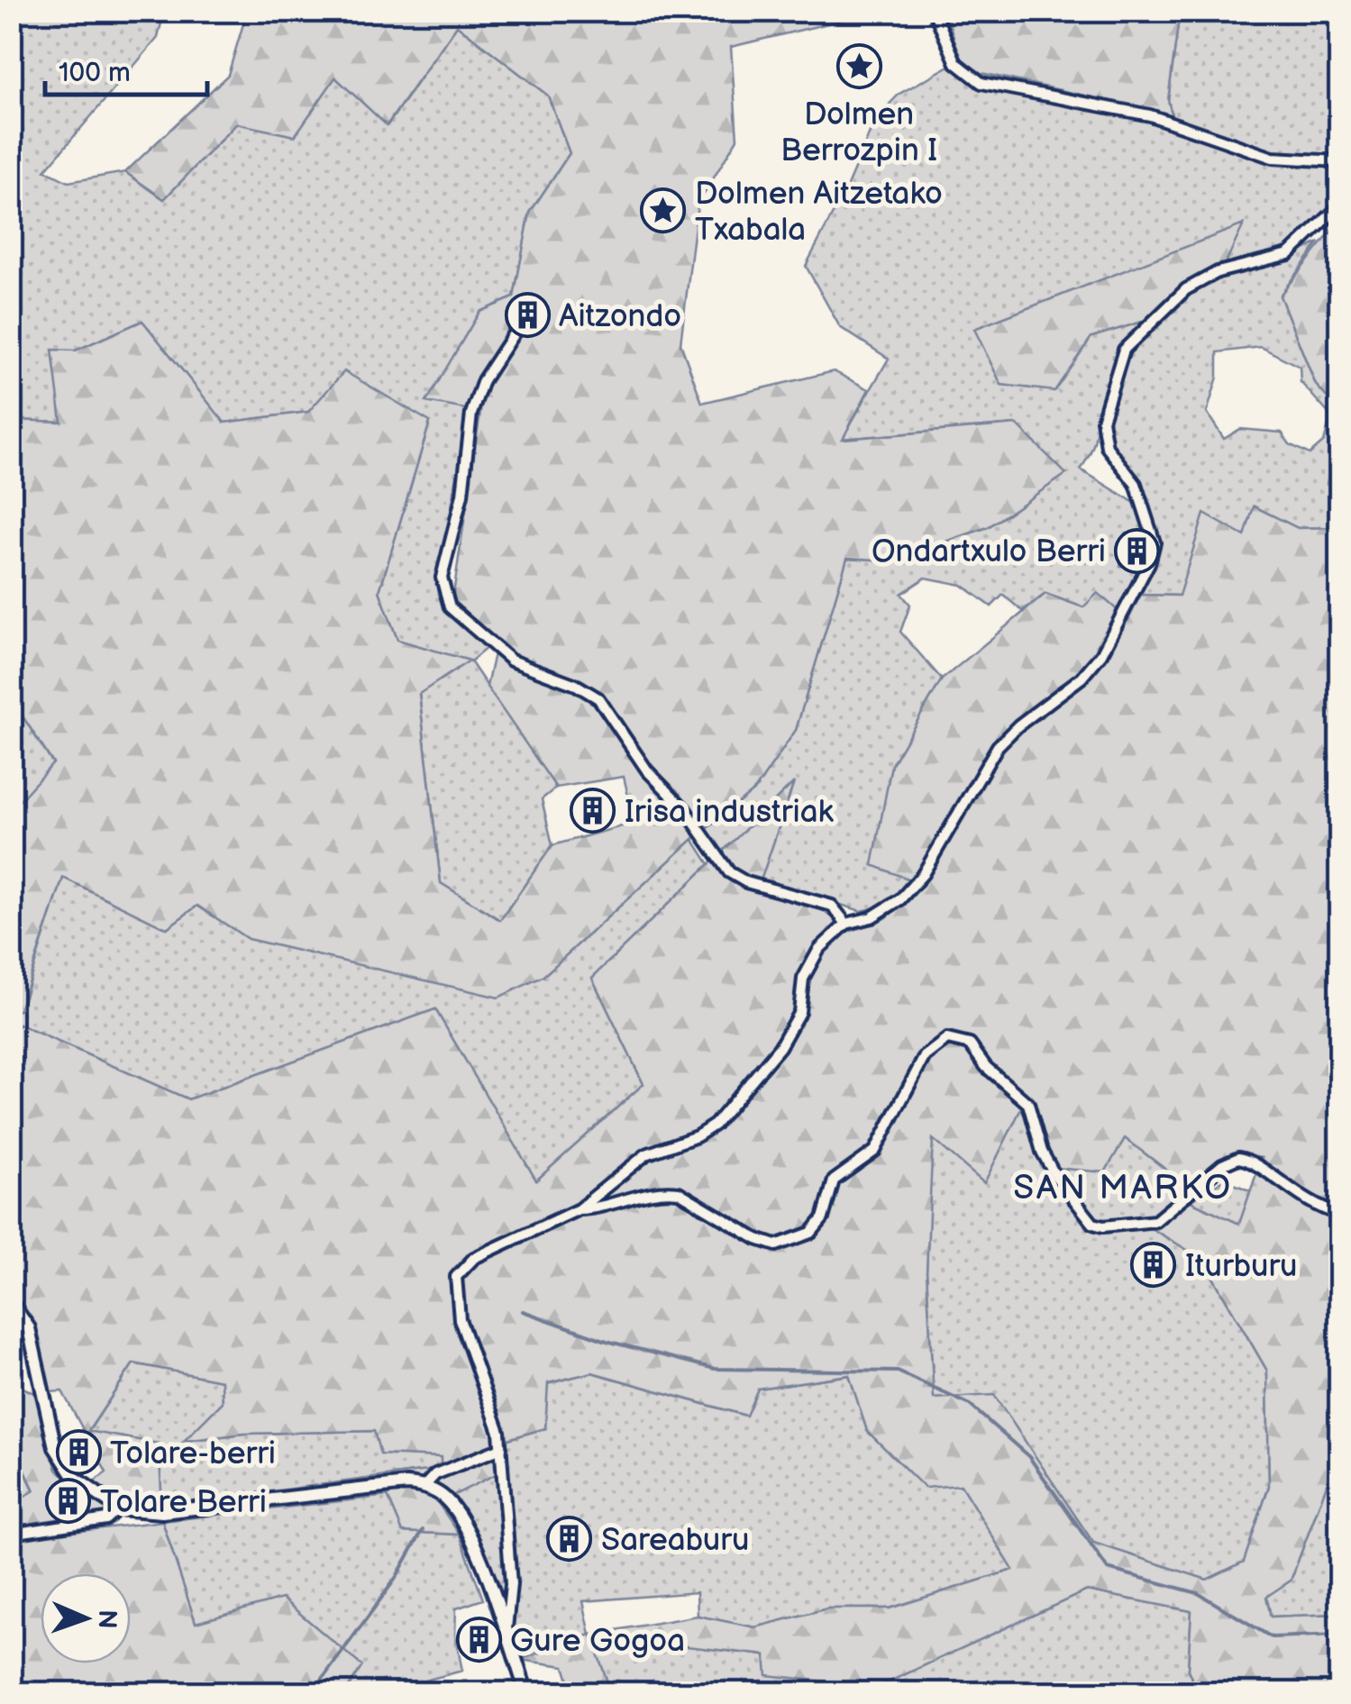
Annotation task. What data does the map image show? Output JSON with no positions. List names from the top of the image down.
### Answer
{
  "districts": ["SAN MARKO"],
  "places": {
    "place": ["Dolmen Berrozpin I", "Dolmen Aitzetako Txabala"],
    "building": [
      "Aitzondo",
      "Ondartxulo Berri",
      "Irisa industriak",
      "Iturburu",
      "Tolare-berri",
      "Tolare Berri",
      "Sareaburu",
      "Gure Gogoa"
    ]
  },
  "scale_bar": "100 m",
  "north": "right"
}
